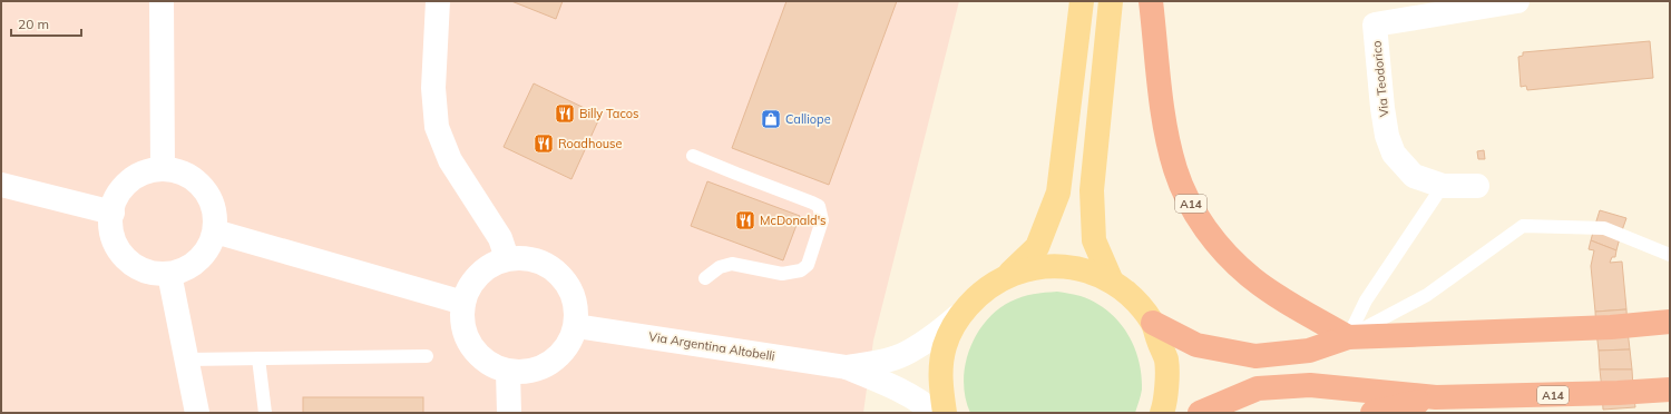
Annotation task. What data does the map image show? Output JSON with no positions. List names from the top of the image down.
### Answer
{
  "streets": {
    "highway": ["A14"],
    "street": ["Via Teodorico", "Via Argentina Altobelli"]
  },
  "places": {
    "restaurant": ["Billy Tacos", "Roadhouse", "McDonald's"],
    "shop": ["Calliope"]
  },
  "scale_bar": "20 m"
}
